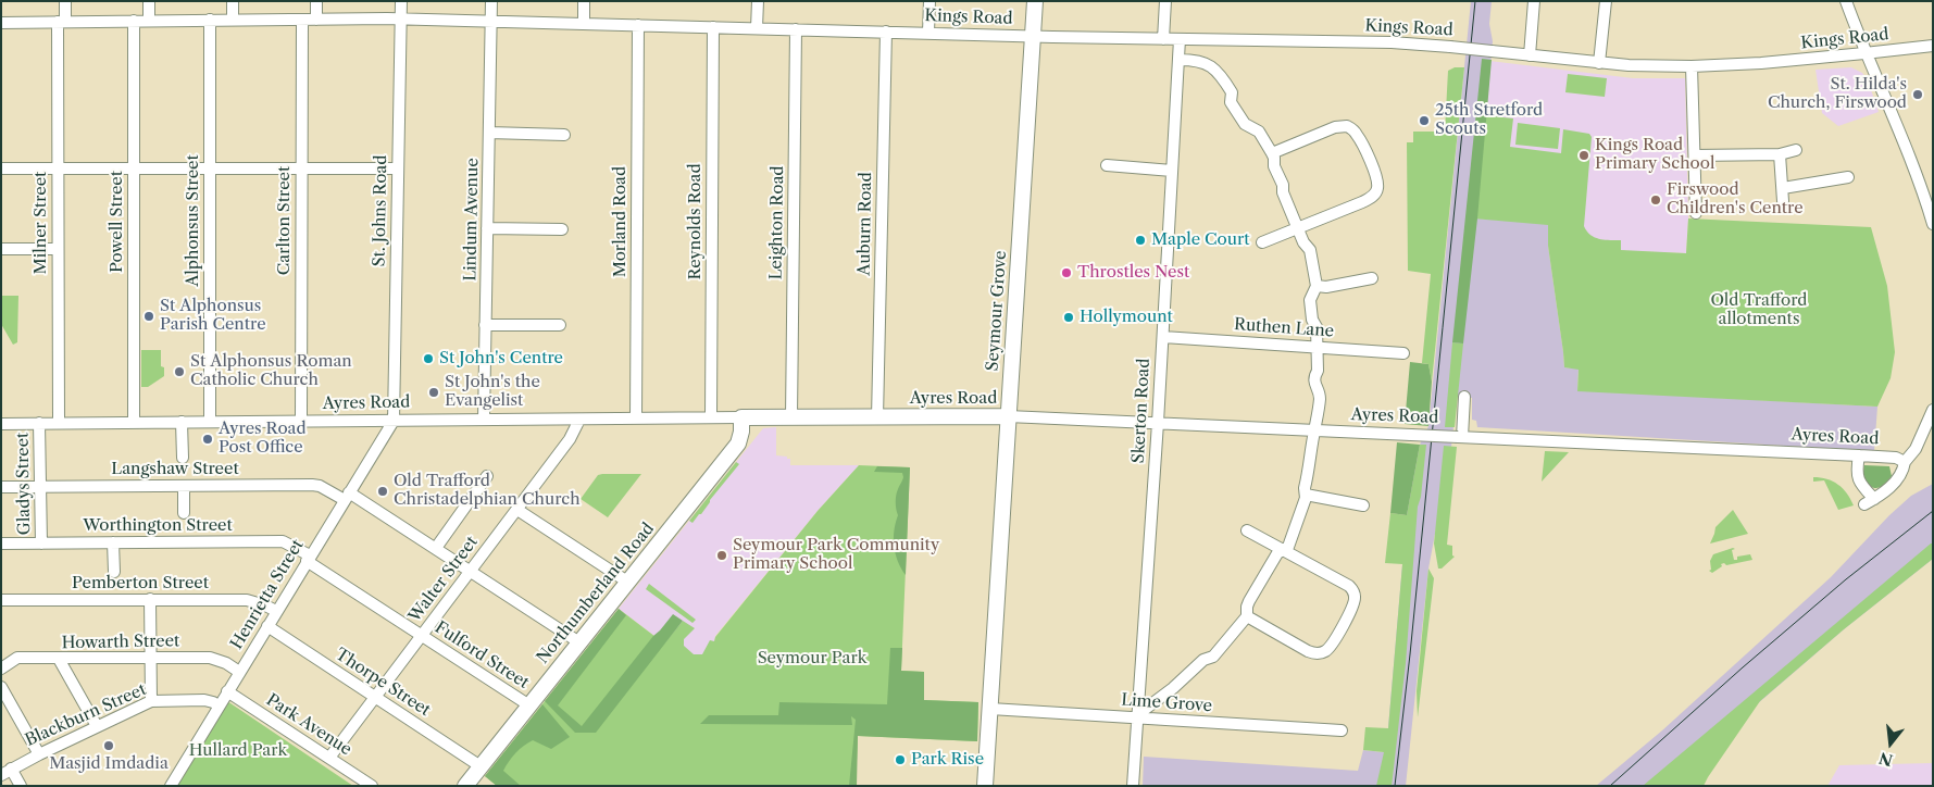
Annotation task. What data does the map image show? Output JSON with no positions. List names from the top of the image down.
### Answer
{
  "streets": {
    "main road": ["Seymour Grove", "Ayres Road", "Northumberland Road"],
    "street": [
      "Kings Road",
      "St. Johns Road",
      "Lindum Avenue",
      "Alphonsus Street",
      "Carlton Street",
      "Powell Street",
      "Morland Road",
      "Reynolds Road",
      "Milner Street",
      "Leighton Road",
      "Auburn Road",
      "Ruthen Lane",
      "Skerton Road",
      "Langshaw Street",
      "Gladys Street",
      "Worthington Street",
      "Walter Street",
      "Pemberton Street",
      "Henrietta Street",
      "Howarth Street",
      "Fulford Street",
      "Thorpe Street",
      "Lime Grove",
      "Blackburn Street",
      "Park Avenue"
    ]
  },
  "crossings": [
    ["Kings Road", "St. Johns Road"],
    ["Kings Road", "Lindum Avenue"],
    ["Kings Road", "Alphonsus Street"],
    ["Kings Road", "Carlton Street"],
    ["Kings Road", "Powell Street"],
    ["Kings Road", "Morland Road"],
    ["Kings Road", "Reynolds Road"],
    ["Kings Road", "Milner Street"],
    ["Kings Road", "Leighton Road"],
    ["Kings Road", "Auburn Road"],
    ["Kings Road", "Seymour Grove"],
    ["Kings Road", "Skerton Road"],
    ["St. Johns Road", "Ayres Road"],
    ["St. Johns Road", "Henrietta Street"],
    ["Lindum Avenue", "Ayres Road"],
    ["Alphonsus Street", "Ayres Road"],
    ["Carlton Street", "Ayres Road"],
    ["Powell Street", "Ayres Road"],
    ["Morland Road", "Ayres Road"],
    ["Reynolds Road", "Ayres Road"],
    ["Milner Street", "Ayres Road"],
    ["Leighton Road", "Ayres Road"],
    ["Auburn Road", "Ayres Road"],
    ["Seymour Grove", "Ayres Road"],
    ["Seymour Grove", "Lime Grove"],
    ["Ruthen Lane", "Skerton Road"],
    ["Ayres Road", "Skerton Road"],
    ["Ayres Road", "Gladys Street"],
    ["Ayres Road", "Walter Street"],
    ["Ayres Road", "Northumberland Road"],
    ["Ayres Road", "Henrietta Street"],
    ["Skerton Road", "Lime Grove"],
    ["Langshaw Street", "Gladys Street"],
    ["Langshaw Street", "Walter Street"],
    ["Langshaw Street", "Northumberland Road"],
    ["Langshaw Street", "Henrietta Street"],
    ["Gladys Street", "Worthington Street"],
    ["Worthington Street", "Henrietta Street"],
    ["Worthington Street", "Fulford Street"],
    ["Walter Street", "Fulford Street"],
    ["Walter Street", "Thorpe Street"],
    ["Walter Street", "Park Avenue"],
    ["Pemberton Street", "Henrietta Street"],
    ["Northumberland Road", "Fulford Street"],
    ["Northumberland Road", "Thorpe Street"],
    ["Henrietta Street", "Howarth Street"],
    ["Henrietta Street", "Fulford Street"],
    ["Henrietta Street", "Thorpe Street"],
    ["Henrietta Street", "Blackburn Street"],
    ["Henrietta Street", "Park Avenue"]
  ],
  "parks": ["Old Trafford allotments", "Seymour Park", "Hullard Park"],
  "places": [
    "St. Hilda's Church, Firswood",
    "25th Stretford Scouts",
    "Kings Road Primary School",
    "Firswood Children's Centre",
    "Maple Court",
    "Throstles Nest",
    "St Alphonsus Parish Centre",
    "Hollymount",
    "St John's Centre",
    "St Alphonsus Roman Catholic Church",
    "St John's the Evangelist",
    "Ayres Road Post Office",
    "Old Trafford Christadelphian Church",
    "Seymour Park Community Primary School",
    "Masjid Imdadia",
    "Park Rise"
  ],
  "north": "bottom"
}
